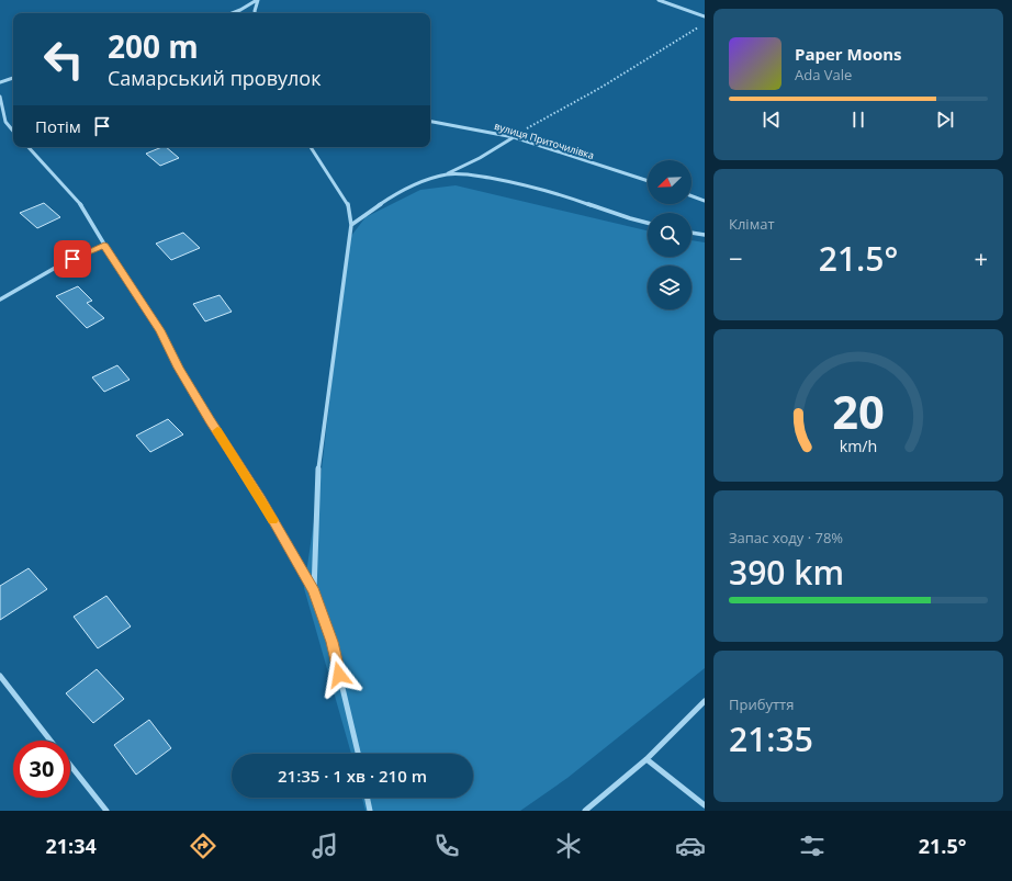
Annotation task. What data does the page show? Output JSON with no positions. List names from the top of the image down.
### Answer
{
  "streets": {
    "street": ["вулиця Приточилівка"]
  },
  "north": "bottom left",
  "page": {
    "turn": ["200 m", "Самарський провулок"],
    "song": ["Paper Moons", "Ada Vale"],
    "then": "Потім",
    "tile": [
      "Клімат",
      ["Запас ходу · 78%", "390 km"],
      ["Прибуття", "21:35"]
    ],
    "heat": ["−", "21.5°", "+"],
    "limit": "30",
    "trip": "21:35 · 1 хв · 210 m",
    "tabs": ["21:34", "21.5°"],
    "gauge": ["20", "km/h"]
  }
}
